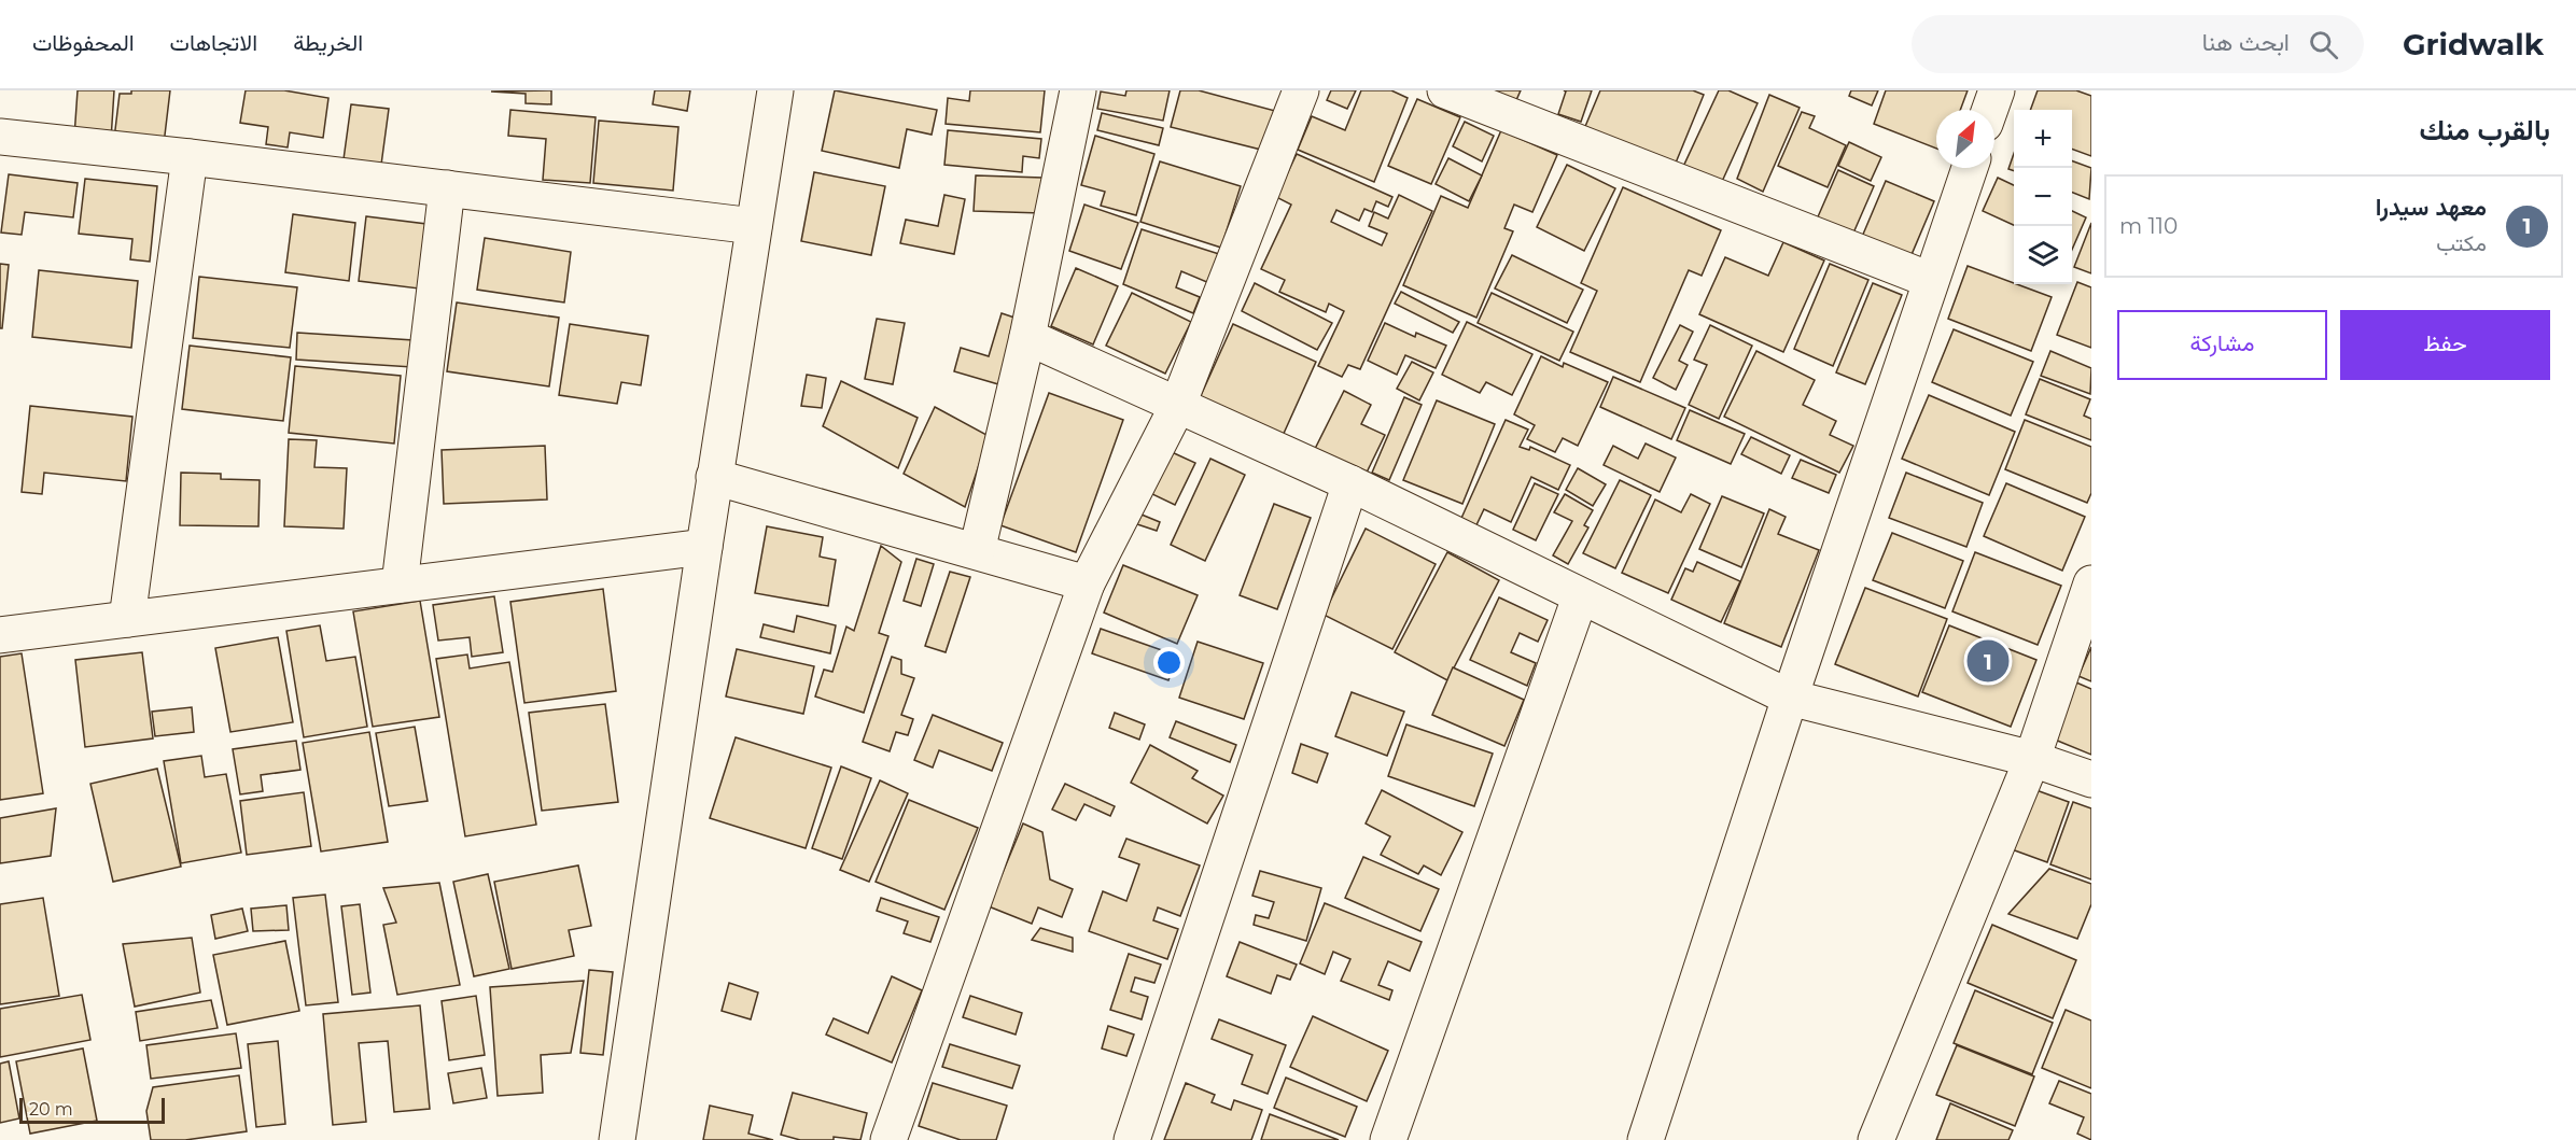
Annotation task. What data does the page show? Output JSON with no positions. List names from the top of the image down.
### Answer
{
  "scale_bar": "20 m",
  "north": "top right",
  "page": {
    "header": "Gridwalk",
    "search": "ابحث هنا",
    "nav": ["الخريطة", "الاتجاهات", "المحفوظات"],
    "heading": "بالقرب منك",
    "map_buttons": ["+", "−"],
    "list": [
      {
        "mark": "1",
        "name": "معهد سيدرا",
        "note": "مكتب",
        "value": "110 m"
      }
    ],
    "buttons": ["حفظ", "مشاركة"],
    "pins": "1",
    "scale": "20 m"
  }
}
